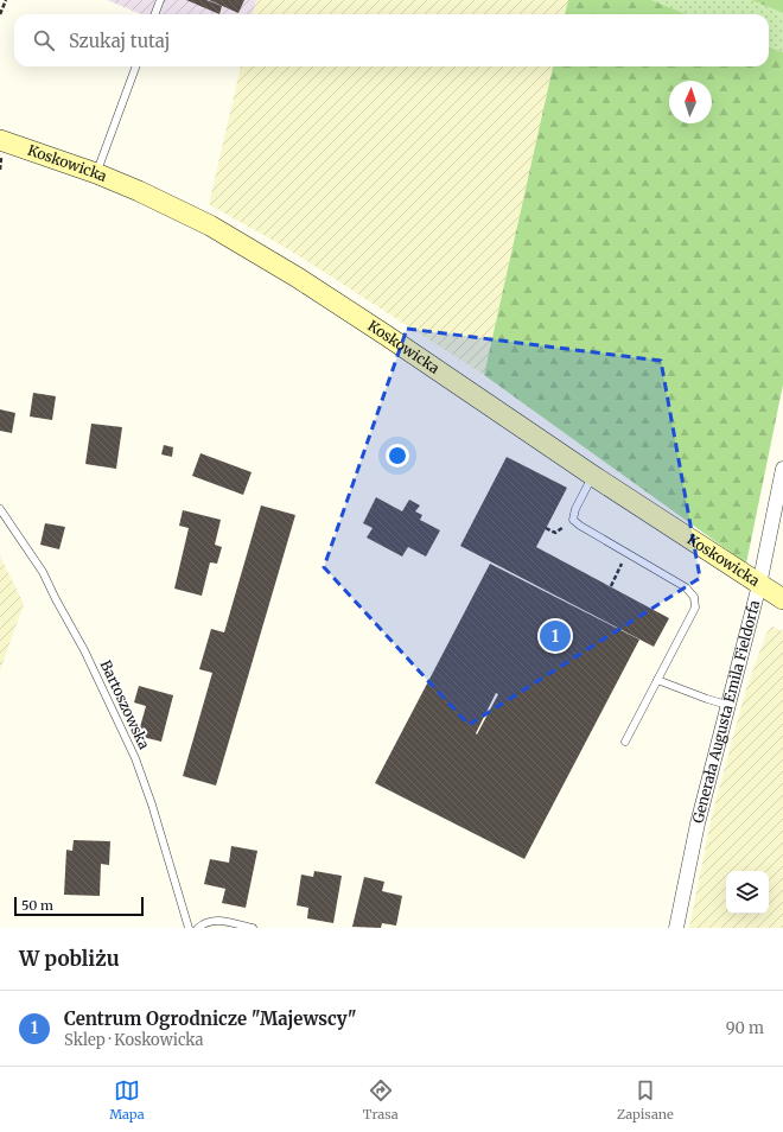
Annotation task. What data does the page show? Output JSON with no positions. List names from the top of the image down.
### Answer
{
  "streets": {
    "street": ["Koskowicka", "Generała Augusta Emila Fieldorfa"],
    "lane": ["Bartoszowska"]
  },
  "crossings": [
    ["Koskowicka", "Generała Augusta Emila Fieldorfa"]
  ],
  "scale_bar": "50 m",
  "north": "top",
  "page": {
    "search": "Szukaj tutaj",
    "pins": "1",
    "scale": "50 m",
    "heading": "W pobliżu",
    "list": [
      {
        "mark": "1",
        "name": "Centrum Ogrodnicze \"Majewscy\"",
        "note": "Sklep · Koskowicka",
        "value": "90 m"
      }
    ],
    "nav": ["Mapa", "Trasa", "Zapisane"]
  }
}
